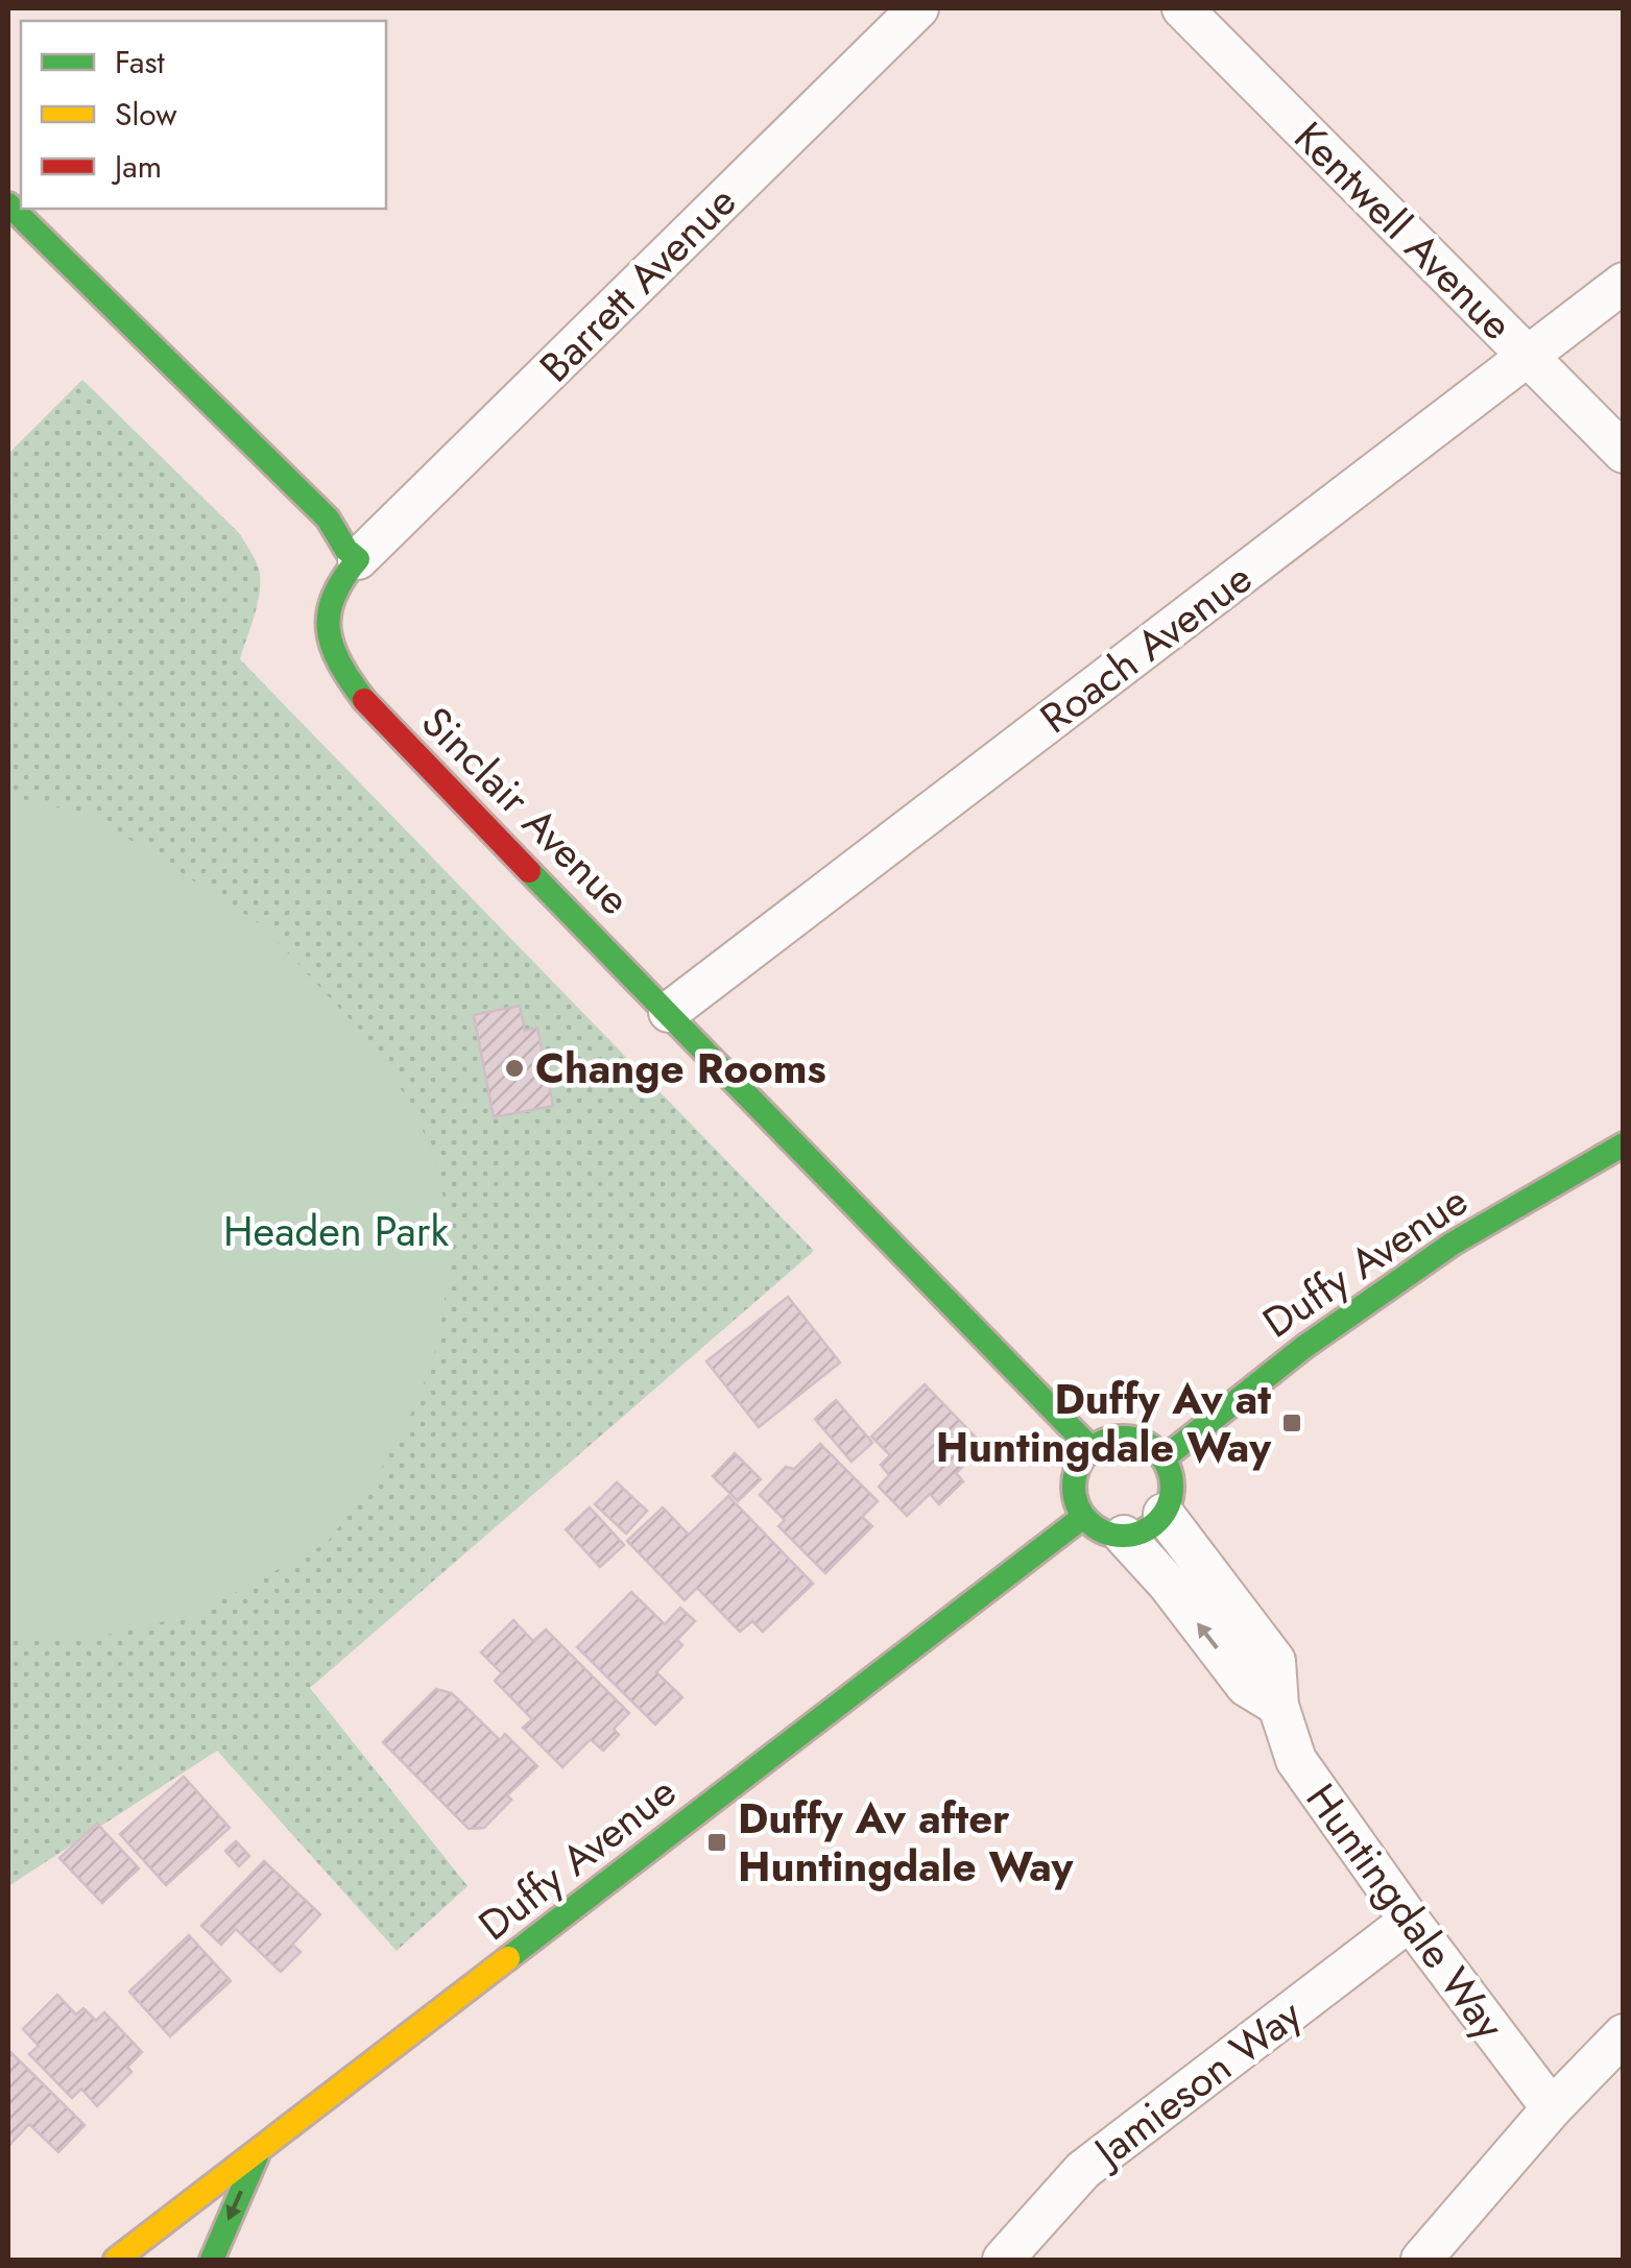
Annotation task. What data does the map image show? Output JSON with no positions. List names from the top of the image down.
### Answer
{
  "streets": {
    "main road": ["Sinclair Avenue", "Duffy Avenue"],
    "street": [
      "Kentwell Avenue",
      "Barrett Avenue",
      "Roach Avenue",
      "Huntingdale Way",
      "Jamieson Way"
    ]
  },
  "crossings": [
    ["Kentwell Avenue", "Roach Avenue"],
    ["Barrett Avenue", "Sinclair Avenue"],
    ["Roach Avenue", "Sinclair Avenue"],
    ["Sinclair Avenue", "Duffy Avenue"],
    ["Sinclair Avenue", "Huntingdale Way"],
    ["Duffy Avenue", "Huntingdale Way"],
    ["Huntingdale Way", "Jamieson Way"]
  ],
  "parks": ["Headen Park"],
  "places": {
    "other": ["Change Rooms"],
    "transit": ["Duffy Av at Huntingdale Way", "Duffy Av after Huntingdale Way"]
  },
  "legend": ["Fast", "Slow", "Jam"]
}
